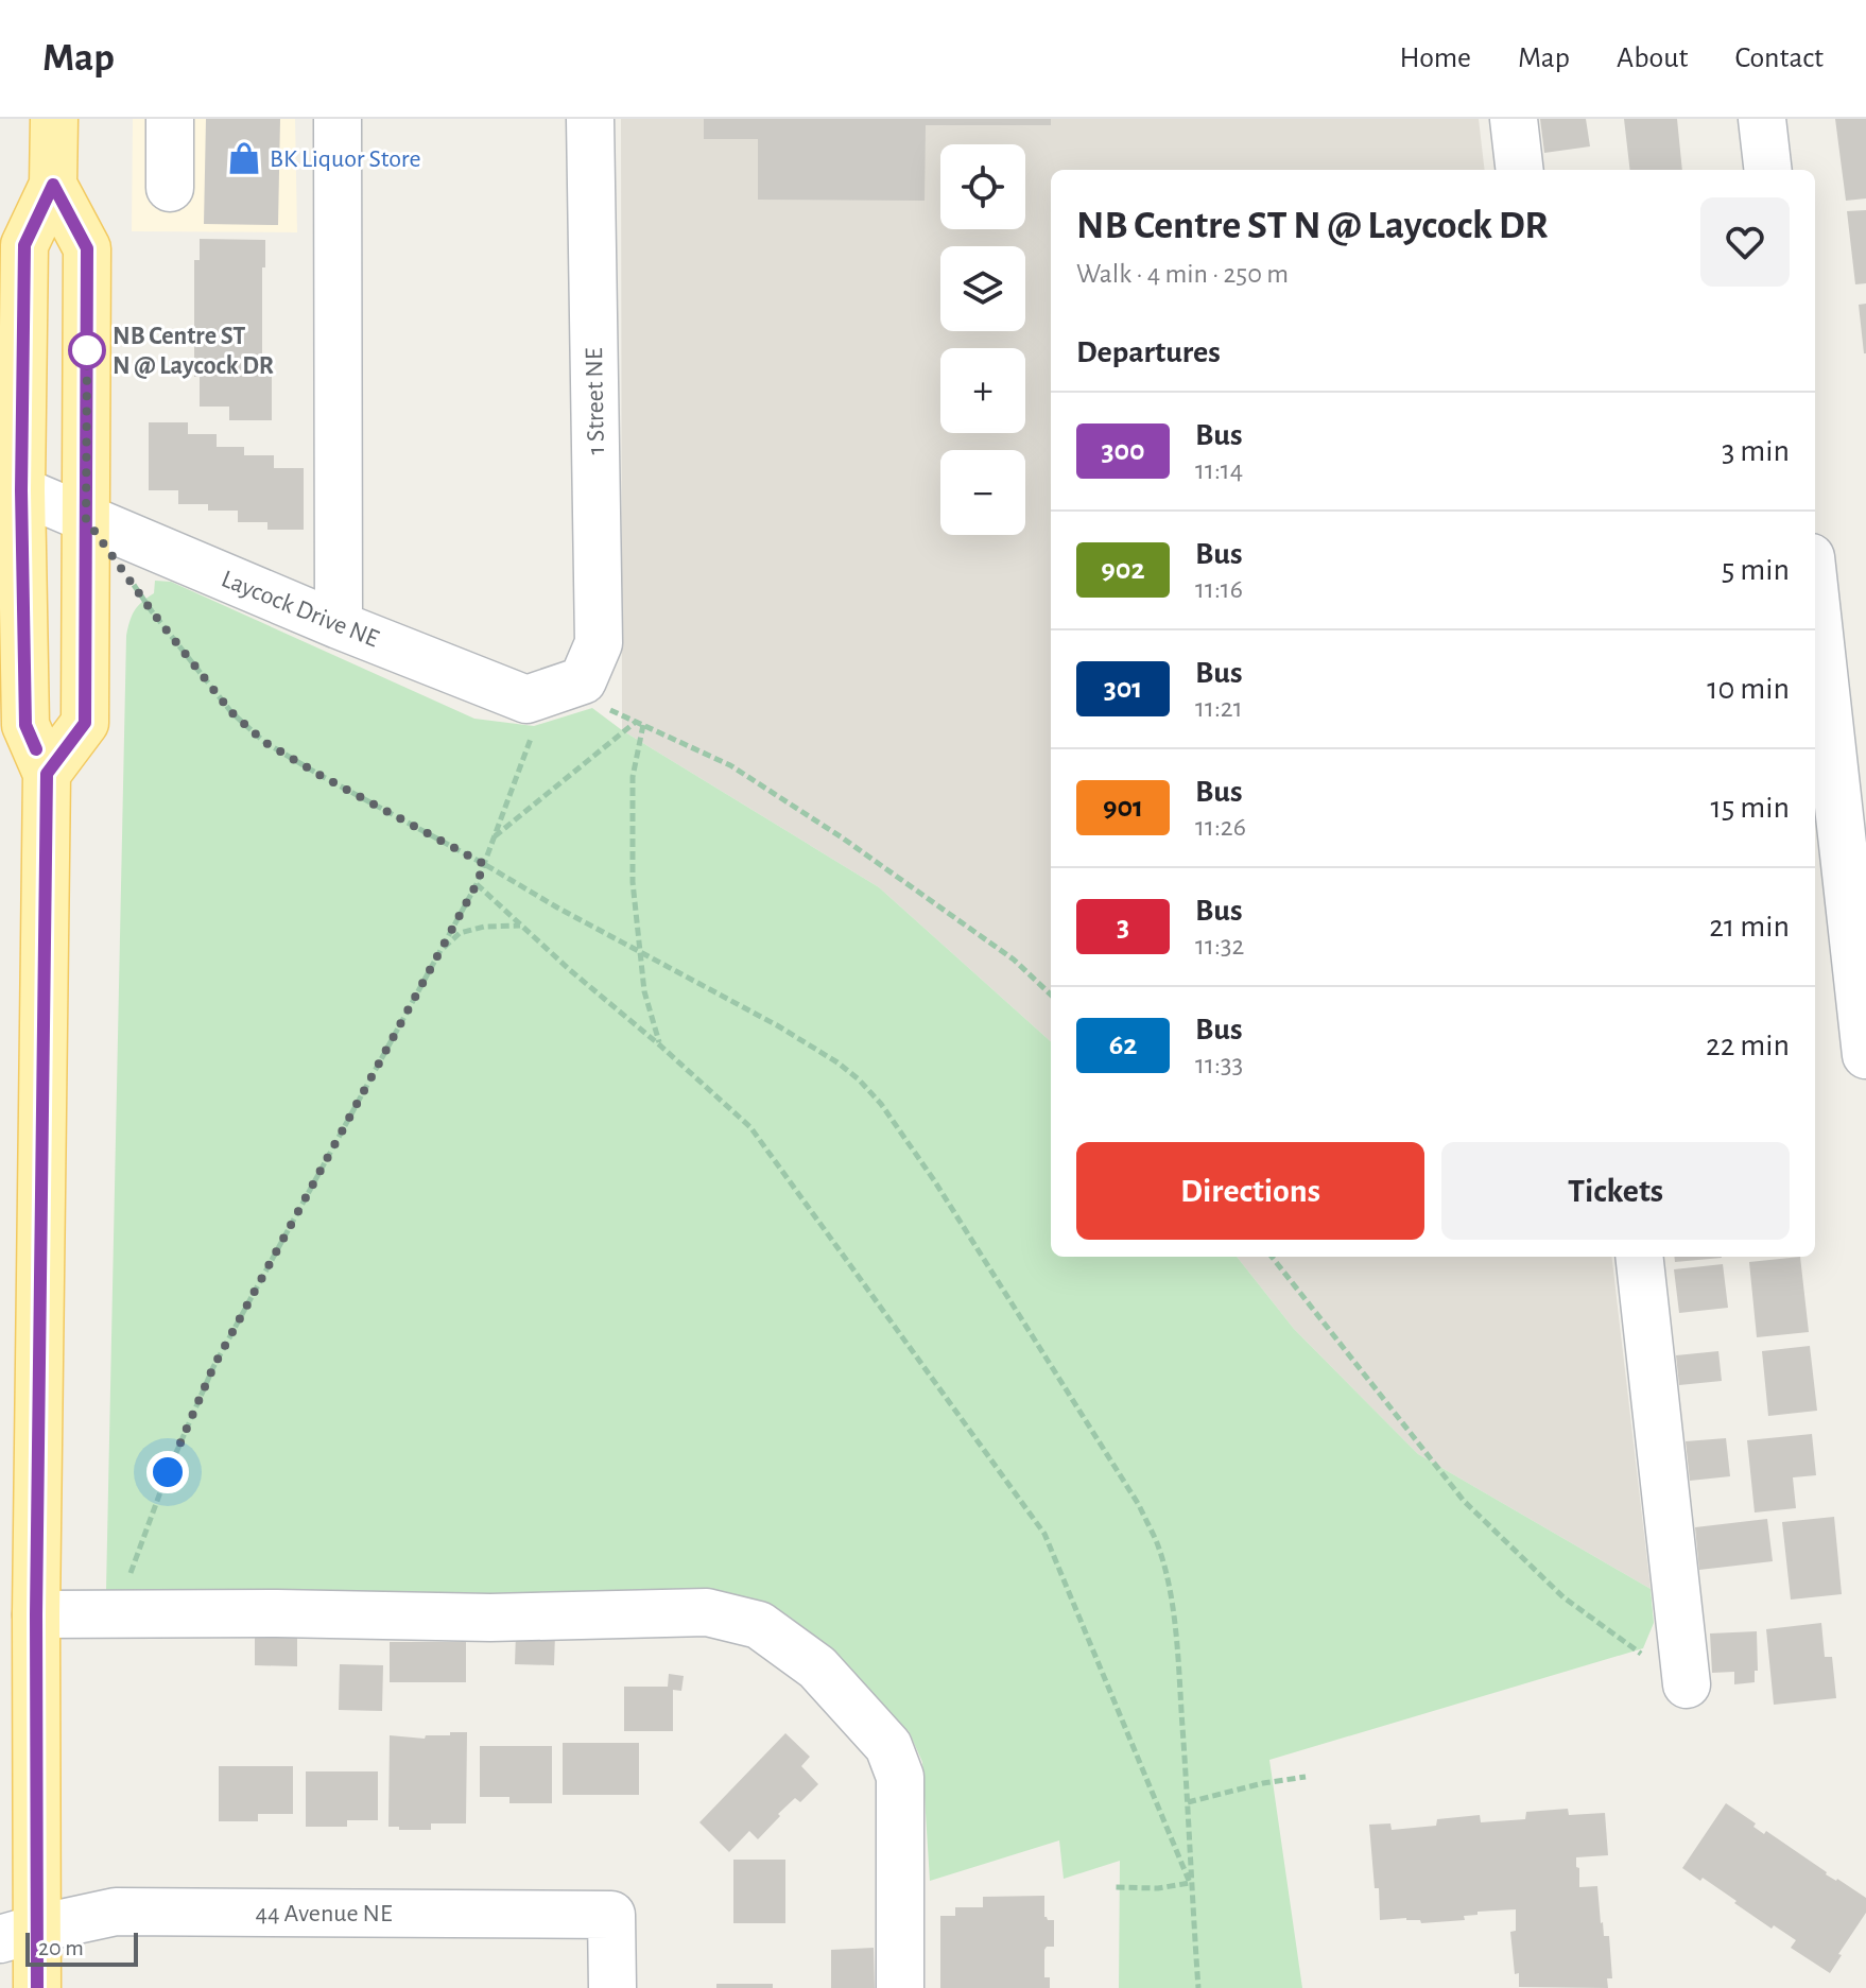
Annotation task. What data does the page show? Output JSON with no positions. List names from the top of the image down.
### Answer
{
  "streets": {
    "street": ["1 Street NE", "Laycock Drive NE", "44 Avenue NE"]
  },
  "crossings": [
    ["1 Street NE", "Laycock Drive NE"]
  ],
  "places": {
    "shop": ["BK Liquor Store"],
    "other": ["NB Centre ST N @ Laycock DR"]
  },
  "lines": ["bus line 300"],
  "scale_bar": "20 m",
  "page": {
    "header": "Map",
    "nav": [
      "Home",
      "Map",
      "About",
      "Contact"
    ],
    "map_buttons": ["+", "−"],
    "heading": [
      ["NB Centre ST N @ Laycock DR", "Walk · 4 min · 250 m"],
      "Departures"
    ],
    "list": [
      {
        "mark": "300",
        "name": "Bus",
        "note": "11:14",
        "value": "3 min"
      },
      {
        "mark": "902",
        "name": "Bus",
        "note": "11:16",
        "value": "5 min"
      },
      {
        "mark": "301",
        "name": "Bus",
        "note": "11:21",
        "value": "10 min"
      },
      {
        "mark": "901",
        "name": "Bus",
        "note": "11:26",
        "value": "15 min"
      },
      {
        "mark": "3",
        "name": "Bus",
        "note": "11:32",
        "value": "21 min"
      },
      {
        "mark": "62",
        "name": "Bus",
        "note": "11:33",
        "value": "22 min"
      }
    ],
    "buttons": ["Directions", "Tickets"],
    "scale": "20 m"
  }
}
